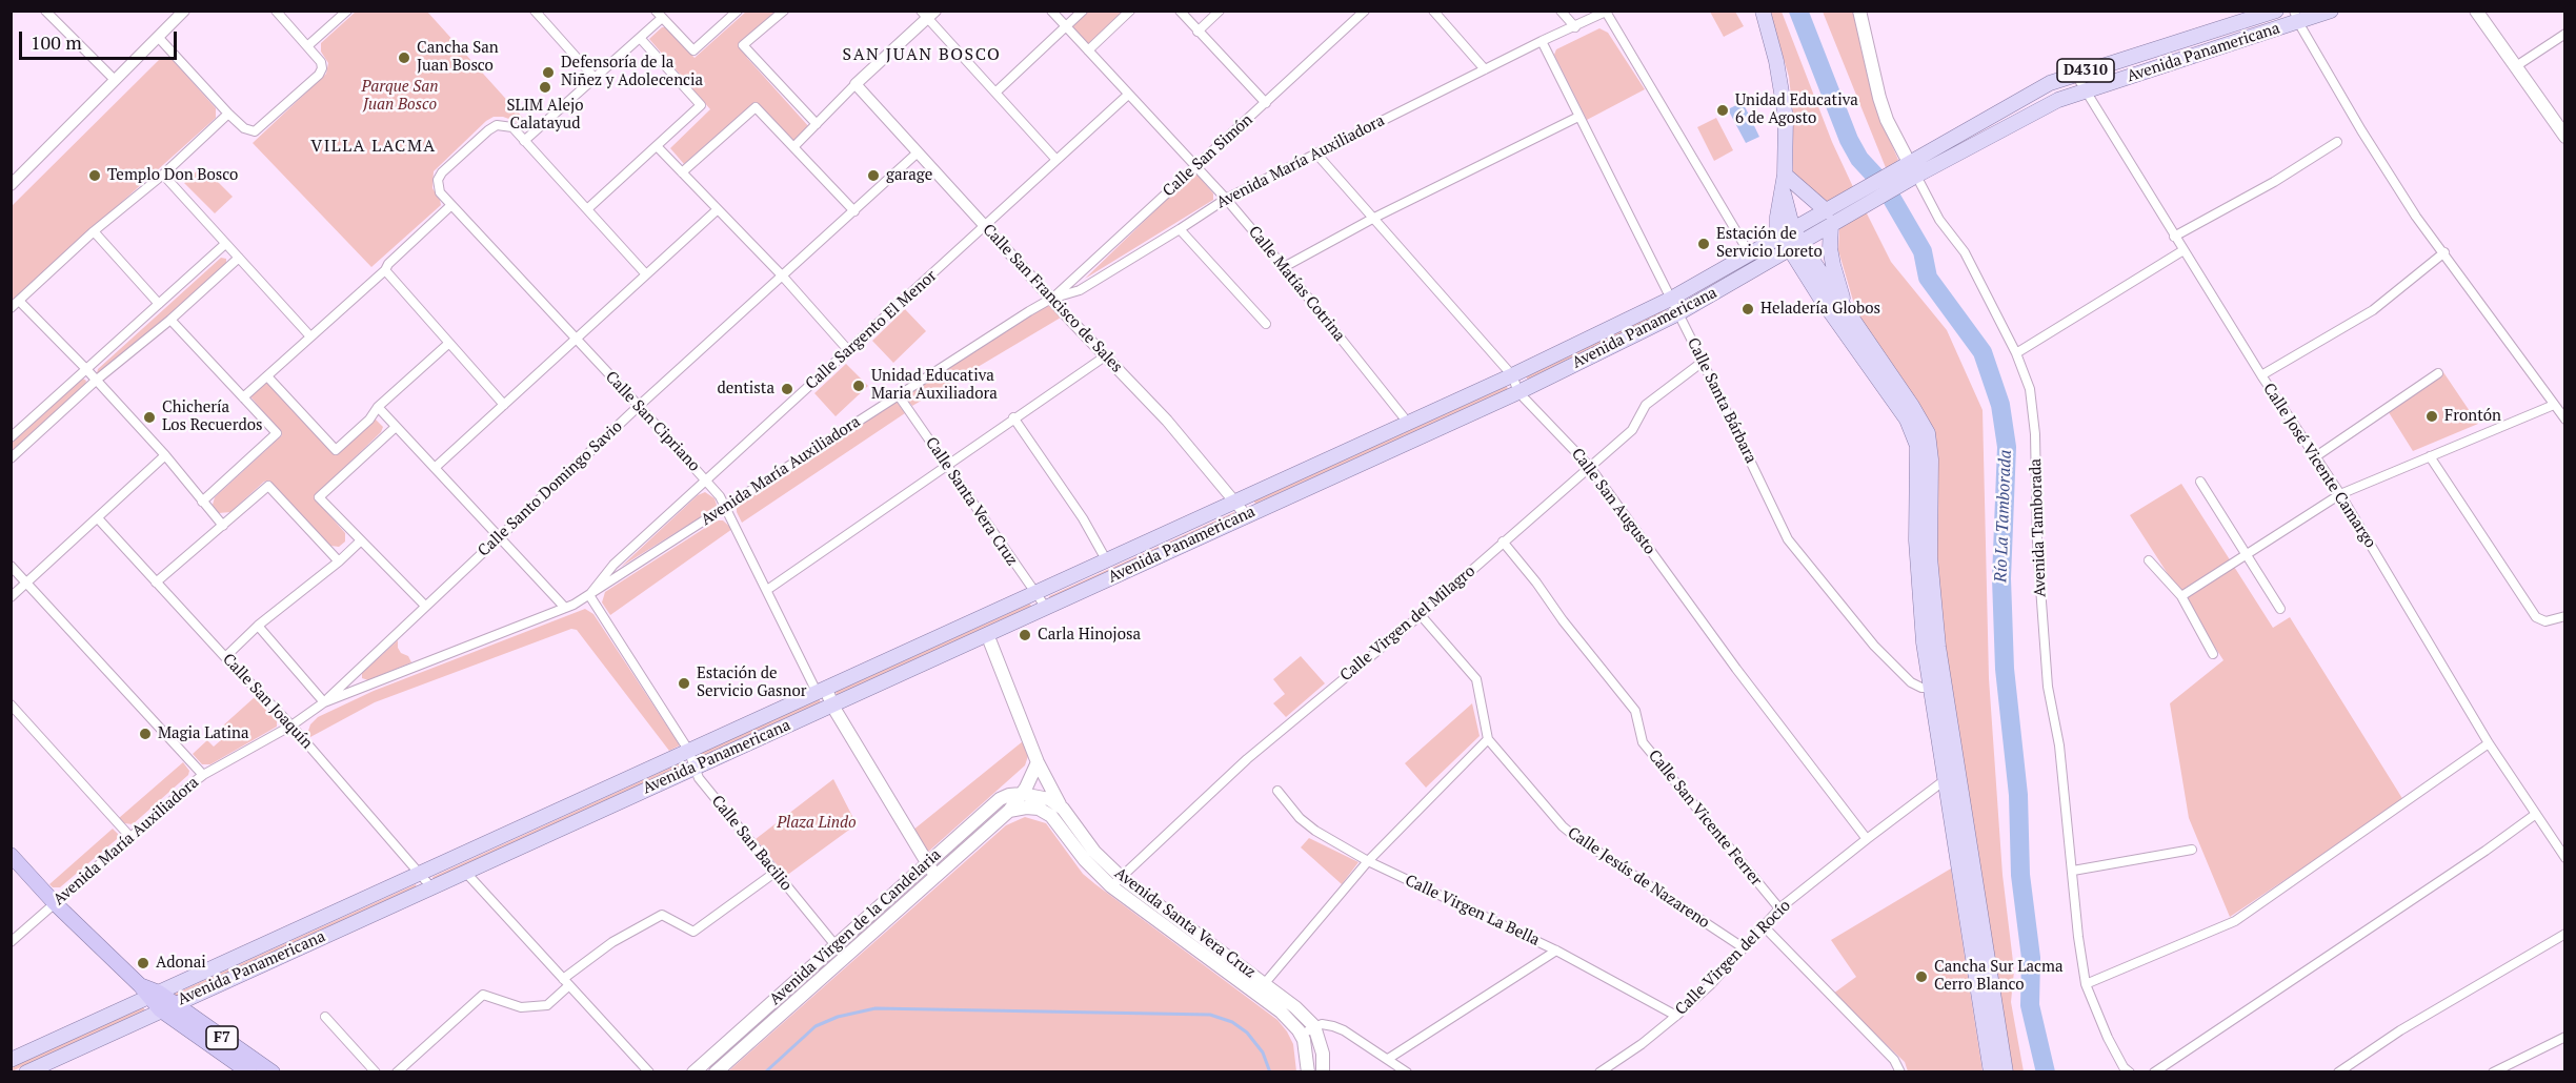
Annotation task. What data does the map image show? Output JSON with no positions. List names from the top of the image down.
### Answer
{
  "streets": {
    "highway": ["F7"],
    "main road": [
      "Avenida Panamericana",
      "D4310",
      "Calle San Cipriano",
      "Avenida Tamborada",
      "Avenida Santa Vera Cruz",
      "Avenida Virgen de la Candelaria"
    ],
    "street": [
      "Calle San Simón",
      "Avenida María Auxiliadora",
      "Calle Matías Cotrina",
      "Calle San Francisco de Sales",
      "Calle Sargento El Menor",
      "Calle Santa Bárbara",
      "Calle José Vicente Camargo",
      "Calle Santo Domingo Savio",
      "Calle Santa Vera Cruz",
      "Calle San Augusto",
      "Calle Virgen del Milagro",
      "Calle San Joaquín",
      "Calle San Vicente Ferrer",
      "Calle San Bacilio",
      "Calle Jesús de Nazareno",
      "Calle Virgen La Bella",
      "Calle Virgen del Rocío"
    ]
  },
  "crossings": [
    ["Avenida Panamericana", "Calle Matías Cotrina"],
    ["Avenida Panamericana", "Calle San Francisco de Sales"],
    ["Avenida Panamericana", "Calle Santa Bárbara"],
    ["Avenida Panamericana", "Calle San Cipriano"],
    ["Avenida Panamericana", "Calle José Vicente Camargo"],
    ["Avenida Panamericana", "Calle Santa Vera Cruz"],
    ["Avenida Panamericana", "Calle San Augusto"],
    ["Avenida Panamericana", "Avenida Tamborada"],
    ["Avenida Panamericana", "Calle San Joaquín"],
    ["Avenida Panamericana", "Calle San Bacilio"],
    ["Avenida Panamericana", "F7"],
    ["Calle San Simón", "Avenida María Auxiliadora"],
    ["Calle San Simón", "Calle Matías Cotrina"],
    ["Calle San Simón", "Calle San Francisco de Sales"],
    ["Avenida María Auxiliadora", "Calle Matías Cotrina"],
    ["Avenida María Auxiliadora", "Calle San Francisco de Sales"],
    ["Avenida María Auxiliadora", "Calle Sargento El Menor"],
    ["Avenida María Auxiliadora", "Calle Santa Bárbara"],
    ["Avenida María Auxiliadora", "Calle San Cipriano"],
    ["Avenida María Auxiliadora", "Calle Santo Domingo Savio"],
    ["Avenida María Auxiliadora", "Calle Santa Vera Cruz"],
    ["Avenida María Auxiliadora", "Calle San Augusto"],
    ["Avenida María Auxiliadora", "Calle San Joaquín"],
    ["Avenida María Auxiliadora", "Calle San Bacilio"],
    ["Avenida María Auxiliadora", "F7"],
    ["Calle Matías Cotrina", "Calle Sargento El Menor"],
    ["Calle San Francisco de Sales", "Calle Sargento El Menor"],
    ["Calle San Francisco de Sales", "Calle Santo Domingo Savio"],
    ["Calle Sargento El Menor", "Calle San Cipriano"],
    ["Calle Sargento El Menor", "Calle San Bacilio"],
    ["Calle Santa Bárbara", "Calle Virgen del Milagro"],
    ["Calle San Cipriano", "Calle Santo Domingo Savio"],
    ["Calle San Cipriano", "Avenida Virgen de la Candelaria"],
    ["Calle San Augusto", "Calle Virgen del Milagro"],
    ["Calle San Augusto", "Calle Virgen del Rocío"],
    ["Calle Virgen del Milagro", "Calle San Vicente Ferrer"],
    ["Calle Virgen del Milagro", "Calle Jesús de Nazareno"],
    ["Calle Virgen del Milagro", "Avenida Santa Vera Cruz"],
    ["Calle San Vicente Ferrer", "Calle Virgen del Rocío"],
    ["Calle San Bacilio", "Avenida Virgen de la Candelaria"],
    ["Calle Jesús de Nazareno", "Calle Virgen del Rocío"],
    ["Calle Virgen La Bella", "Calle Virgen del Rocío"],
    ["Avenida Santa Vera Cruz", "Avenida Virgen de la Candelaria"]
  ],
  "districts": ["SAN JUAN BOSCO", "VILLA LACMA"],
  "water": ["Río La Tamborada"],
  "parks": ["Parque San Juan Bosco", "Plaza Lindo"],
  "places": [
    "Cancha San Juan Bosco",
    "Defensoría de la Niñez y Adolecencia",
    "SLIM Alejo Calatayud",
    "Unidad Educativa 6 de Agosto",
    "Templo Don Bosco",
    "garage",
    "Estación de Servicio Loreto",
    "Heladería Globos",
    "Unidad Educativa Maria Auxiliadora",
    "dentista",
    "Frontón",
    "Chichería Los Recuerdos",
    "Carla Hinojosa",
    "Estación de Servicio Gasnor",
    "Magia Latina",
    "Adonai",
    "Cancha Sur Lacma Cerro Blanco"
  ],
  "scale_bar": "100 m"
}
